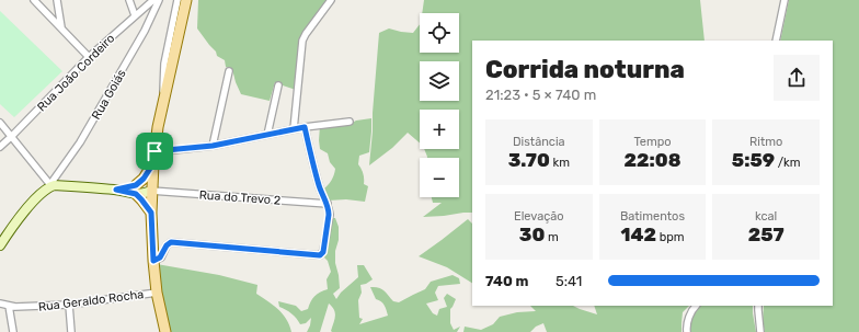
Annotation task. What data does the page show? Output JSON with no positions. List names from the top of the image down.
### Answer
{
  "streets": {
    "street": [
      "Rua João Cordeiro",
      "Rua Goiás",
      "Rua do Trevo 2",
      "Rua Geraldo Rocha"
    ]
  },
  "page": {
    "map_buttons": ["+", "−"],
    "heading": ["Corrida noturna", "21:23 · 5 × 740 m"],
    "stats": [
      ["Distância", "3.70 km"],
      ["Tempo", "22:08"],
      ["Ritmo", "5:59 /km"],
      ["Elevação", "30 m"],
      ["Batimentos", "142 bpm"],
      ["kcal", "257"]
    ],
    "list": [
      {
        "name": "740 m",
        "note": "5:41"
      }
    ]
  }
}
